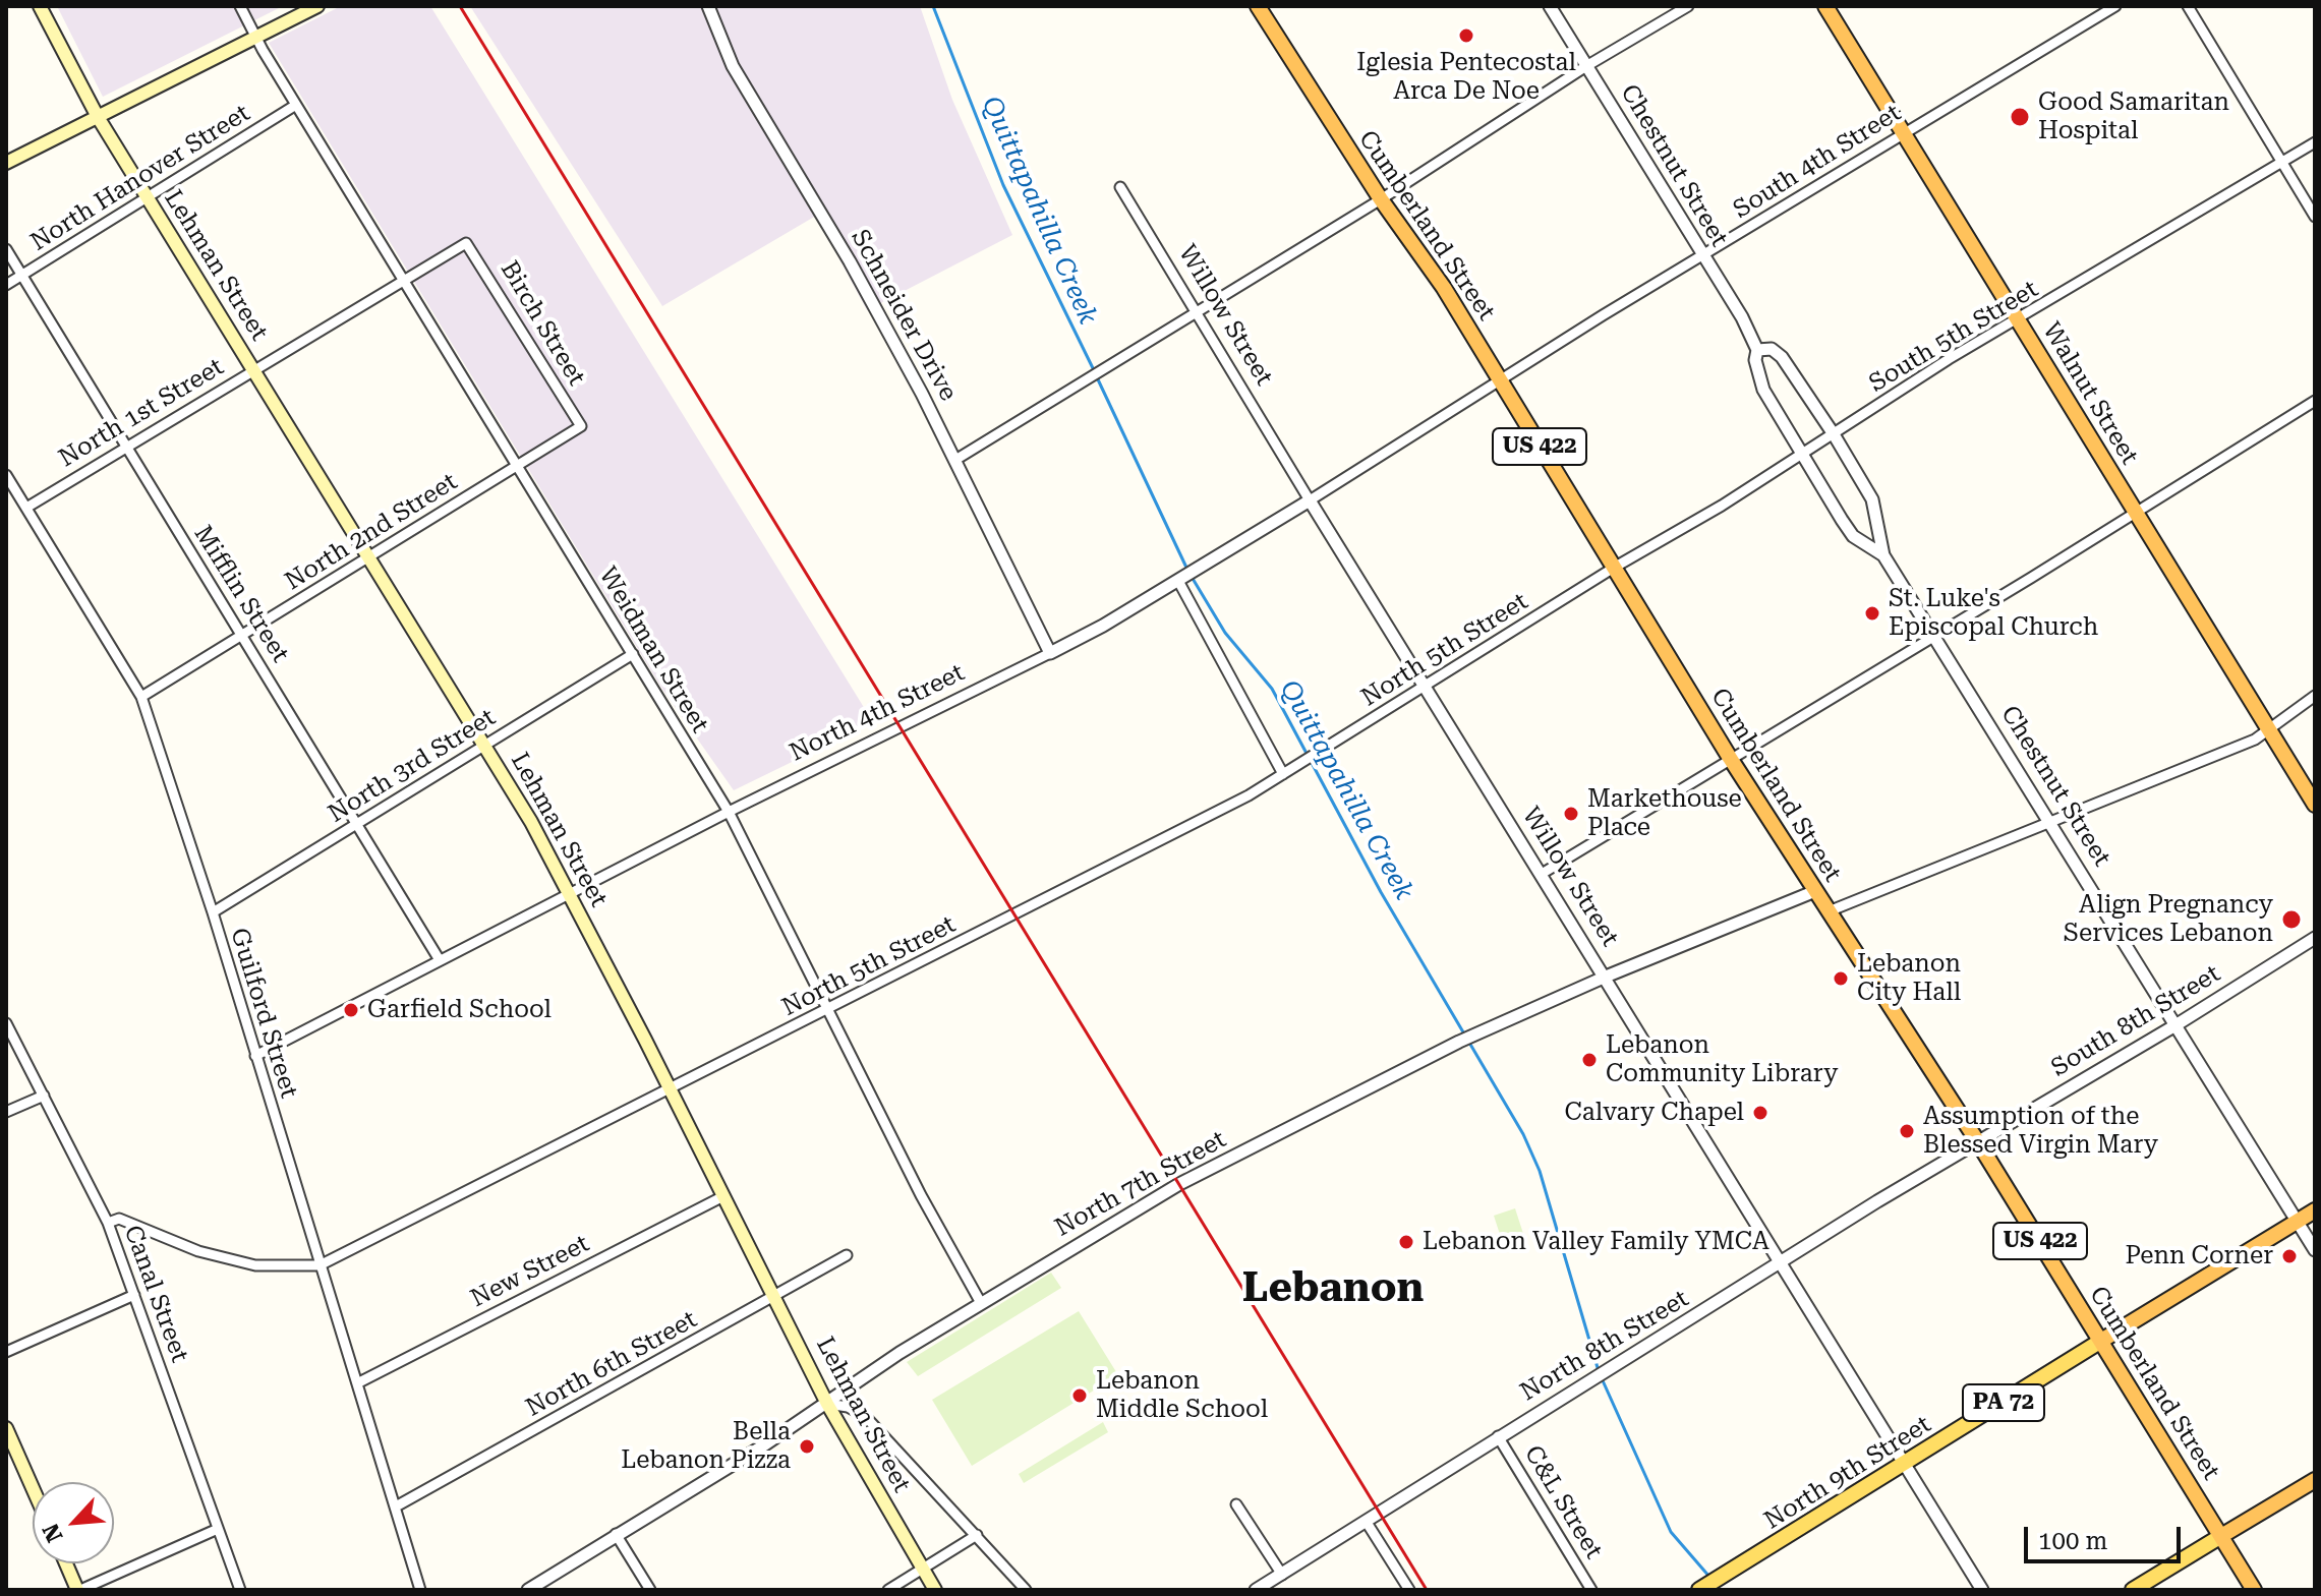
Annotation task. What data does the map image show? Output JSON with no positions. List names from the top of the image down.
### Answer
{
  "streets": {
    "highway": [
      "Cumberland Street",
      "Walnut Street",
      "US 422",
      "PA 72"
    ],
    "main road": ["Lehman Street", "North 9th Street"],
    "street": [
      "South 4th Street",
      "Chestnut Street",
      "North Hanover Street",
      "Schneider Drive",
      "Willow Street",
      "Birch Street",
      "South 5th Street",
      "North 1st Street",
      "North 2nd Street",
      "Mifflin Street",
      "Weidman Street",
      "North 5th Street",
      "North 4th Street",
      "North 3rd Street",
      "Guilford Street",
      "South 8th Street",
      "North 7th Street",
      "New Street",
      "Canal Street",
      "North 8th Street",
      "North 6th Street",
      "C&L Street"
    ]
  },
  "crossings": [
    ["South 4th Street", "Chestnut Street"],
    ["South 4th Street", "Cumberland Street"],
    ["South 4th Street", "Walnut Street"],
    ["South 4th Street", "North 4th Street"],
    ["Chestnut Street", "South 5th Street"],
    ["Chestnut Street", "South 8th Street"],
    ["Chestnut Street", "PA 72"],
    ["North Hanover Street", "Lehman Street"],
    ["North Hanover Street", "Mifflin Street"],
    ["North Hanover Street", "Weidman Street"],
    ["Cumberland Street", "South 5th Street"],
    ["Cumberland Street", "North 5th Street"],
    ["Cumberland Street", "North 4th Street"],
    ["Cumberland Street", "South 8th Street"],
    ["Cumberland Street", "North 7th Street"],
    ["Cumberland Street", "North 8th Street"],
    ["Cumberland Street", "PA 72"],
    ["Cumberland Street", "North 9th Street"],
    ["Lehman Street", "North 1st Street"],
    ["Lehman Street", "North 2nd Street"],
    ["Lehman Street", "North 5th Street"],
    ["Lehman Street", "North 4th Street"],
    ["Lehman Street", "North 3rd Street"],
    ["Lehman Street", "North 7th Street"],
    ["Lehman Street", "New Street"],
    ["Lehman Street", "North 6th Street"],
    ["Schneider Drive", "North 4th Street"],
    ["Willow Street", "North 5th Street"],
    ["Willow Street", "North 4th Street"],
    ["Willow Street", "North 7th Street"],
    ["Willow Street", "North 8th Street"],
    ["Willow Street", "North 9th Street"],
    ["Birch Street", "North 1st Street"],
    ["Birch Street", "North 2nd Street"],
    ["South 5th Street", "Walnut Street"],
    ["South 5th Street", "North 5th Street"],
    ["North 1st Street", "Mifflin Street"],
    ["North 1st Street", "Weidman Street"],
    ["North 1st Street", "Guilford Street"],
    ["North 2nd Street", "Mifflin Street"],
    ["North 2nd Street", "Weidman Street"],
    ["North 2nd Street", "Guilford Street"],
    ["Mifflin Street", "North 4th Street"],
    ["Mifflin Street", "North 3rd Street"],
    ["Weidman Street", "North 5th Street"],
    ["Weidman Street", "North 4th Street"],
    ["Weidman Street", "North 3rd Street"],
    ["Weidman Street", "North 7th Street"],
    ["North 5th Street", "Guilford Street"],
    ["North 5th Street", "Canal Street"],
    ["North 4th Street", "Guilford Street"],
    ["North 3rd Street", "Guilford Street"],
    ["Guilford Street", "New Street"],
    ["Guilford Street", "North 6th Street"],
    ["South 8th Street", "North 8th Street"],
    ["North 8th Street", "C&L Street"],
    ["PA 72", "North 9th Street"]
  ],
  "districts": ["Lebanon"],
  "water": ["Quittapahilla Creek"],
  "places": [
    "Iglesia Pentecostal Arca De Noe",
    "Good Samaritan Hospital",
    "St. Luke's Episcopal Church",
    "Markethouse Place",
    "Align Pregnancy Services Lebanon",
    "Lebanon City Hall",
    "Garfield School",
    "Lebanon Community Library",
    "Calvary Chapel",
    "Assumption of the Blessed Virgin Mary",
    "Lebanon Valley Family YMCA",
    "Penn Corner",
    "Lebanon Middle School",
    "Bella Lebanon Pizza"
  ],
  "scale_bar": "100 m",
  "north": "bottom left"
}
